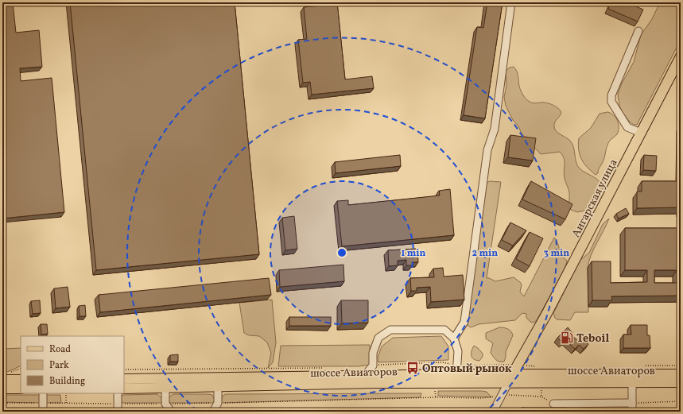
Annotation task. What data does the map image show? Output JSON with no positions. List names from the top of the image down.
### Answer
{
  "streets": {
    "main road": ["Ангарская улица", "шоссе Авиаторов"]
  },
  "crossings": [
    ["Ангарская улица", "шоссе Авиаторов"]
  ],
  "places": {
    "fuel station": ["Teboil"],
    "bus stop": ["Оптовый рынок"]
  },
  "legend": ["Road", "Park", "Building"],
  "rings": ["1 min", "2 min", "3 min"]
}
